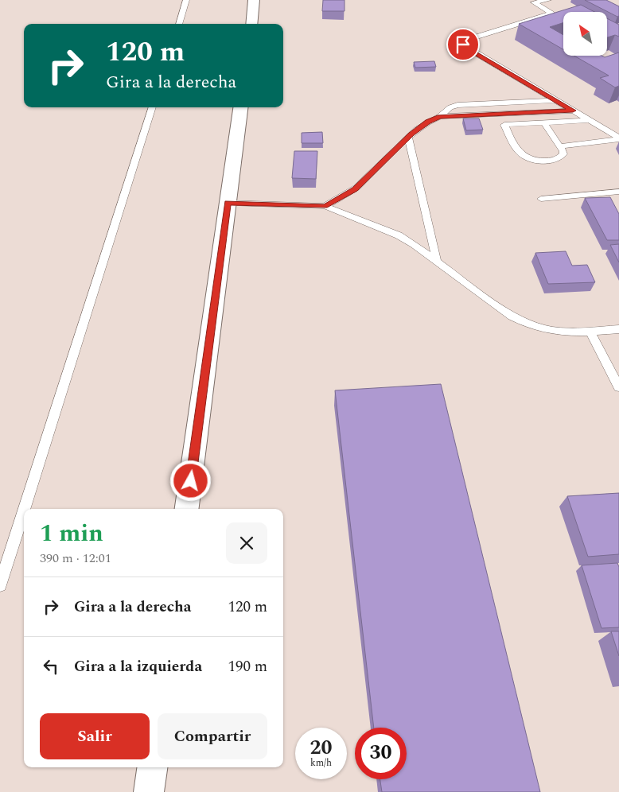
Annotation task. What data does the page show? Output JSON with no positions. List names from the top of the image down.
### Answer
{
  "north": "top left",
  "page": {
    "turn": ["120 m", "Gira a la derecha"],
    "heading": ["1 min", "390 m · 12:01"],
    "list": [
      {
        "name": "Gira a la derecha",
        "value": "120 m"
      },
      {
        "name": "Gira a la izquierda",
        "value": "190 m"
      }
    ],
    "buttons": ["Salir", "Compartir"],
    "speed": "20 km/h",
    "limit": "30"
  }
}
